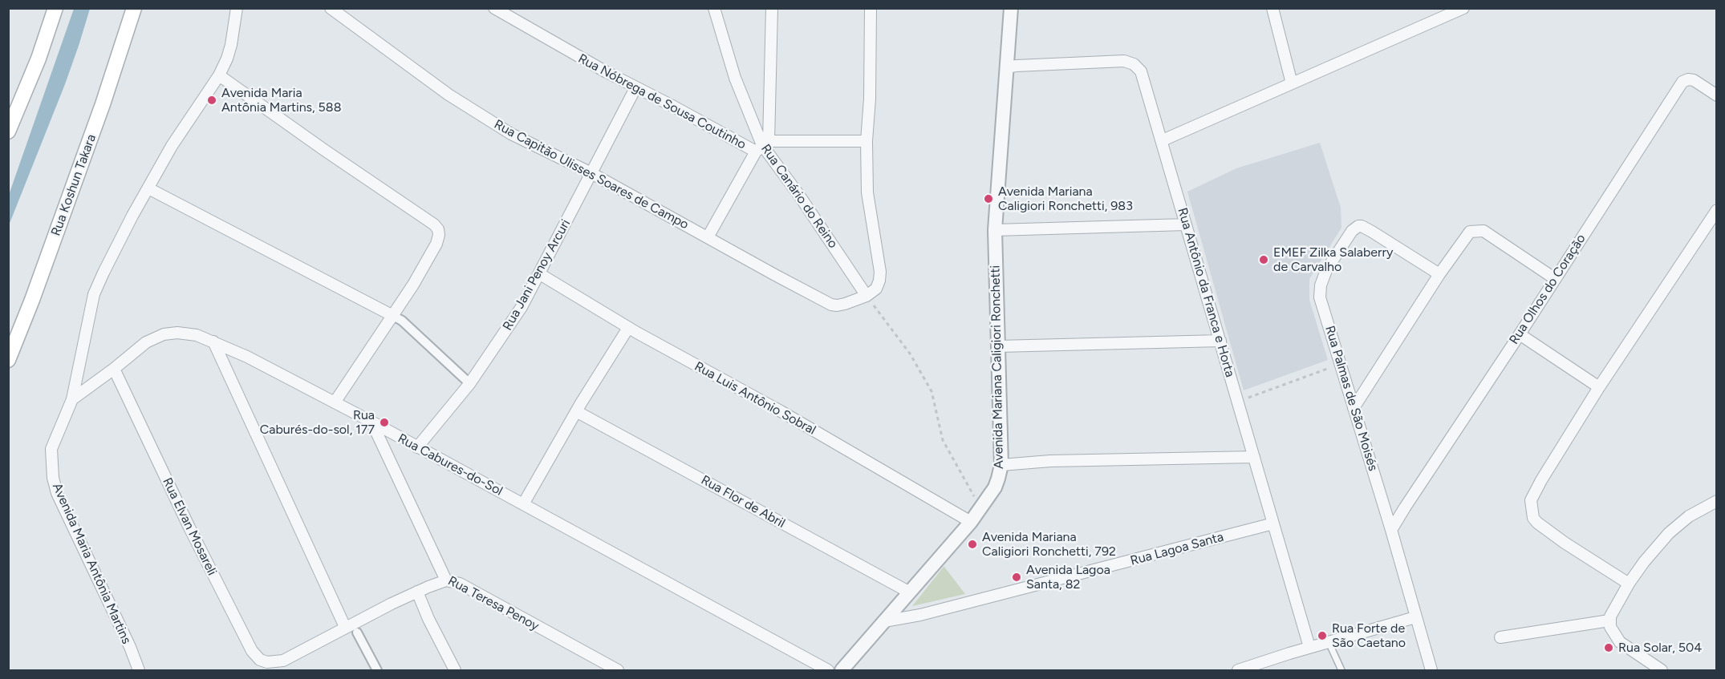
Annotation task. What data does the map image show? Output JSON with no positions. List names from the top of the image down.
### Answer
{
  "streets": {
    "main road": ["Rua Koshun Takara"],
    "street": [
      "Rua Nóbrega de Sousa Coutinho",
      "Rua Capitão Ulisses Soares de Campo",
      "Rua Canário do Reino",
      "Rua Jani Penoy Arcuri",
      "Rua Olhos do Coração",
      "Rua Antônio da Franca e Horta",
      "Avenida Mariana Caligiori Ronchetti",
      "Rua Luis Antônio Sobral",
      "Rua Palmas de São Moisés",
      "Rua Cabures-do-Sol",
      "Rua Flor de Abril",
      "Rua Elvan Mosareli",
      "Rua Lagoa Santa",
      "Avenida Maria Antônia Martins",
      "Rua Teresa Penoy"
    ]
  },
  "crossings": [
    ["Rua Nóbrega de Sousa Coutinho", "Rua Canário do Reino"],
    ["Rua Nóbrega de Sousa Coutinho", "Rua Jani Penoy Arcuri"],
    ["Rua Capitão Ulisses Soares de Campo", "Rua Canário do Reino"],
    ["Rua Capitão Ulisses Soares de Campo", "Rua Jani Penoy Arcuri"],
    ["Rua Jani Penoy Arcuri", "Rua Luis Antônio Sobral"],
    ["Rua Jani Penoy Arcuri", "Rua Cabures-do-Sol"],
    ["Rua Olhos do Coração", "Rua Palmas de São Moisés"],
    ["Rua Antônio da Franca e Horta", "Avenida Mariana Caligiori Ronchetti"],
    ["Rua Antônio da Franca e Horta", "Rua Lagoa Santa"],
    ["Avenida Mariana Caligiori Ronchetti", "Rua Luis Antônio Sobral"],
    ["Avenida Mariana Caligiori Ronchetti", "Rua Flor de Abril"],
    ["Avenida Mariana Caligiori Ronchetti", "Rua Lagoa Santa"],
    ["Rua Cabures-do-Sol", "Rua Elvan Mosareli"],
    ["Rua Cabures-do-Sol", "Avenida Maria Antônia Martins"],
    ["Rua Cabures-do-Sol", "Rua Teresa Penoy"]
  ],
  "places": [
    "Avenida Maria Antônia Martins, 588",
    "Avenida Mariana Caligiori Ronchetti, 983",
    "EMEF Zilka Salaberry de Carvalho",
    "Rua Caburés-do-sol, 177",
    "Avenida Mariana Caligiori Ronchetti, 792",
    "Avenida Lagoa Santa, 82",
    "Rua Forte de São Caetano",
    "Rua Solar, 504"
  ]
}
